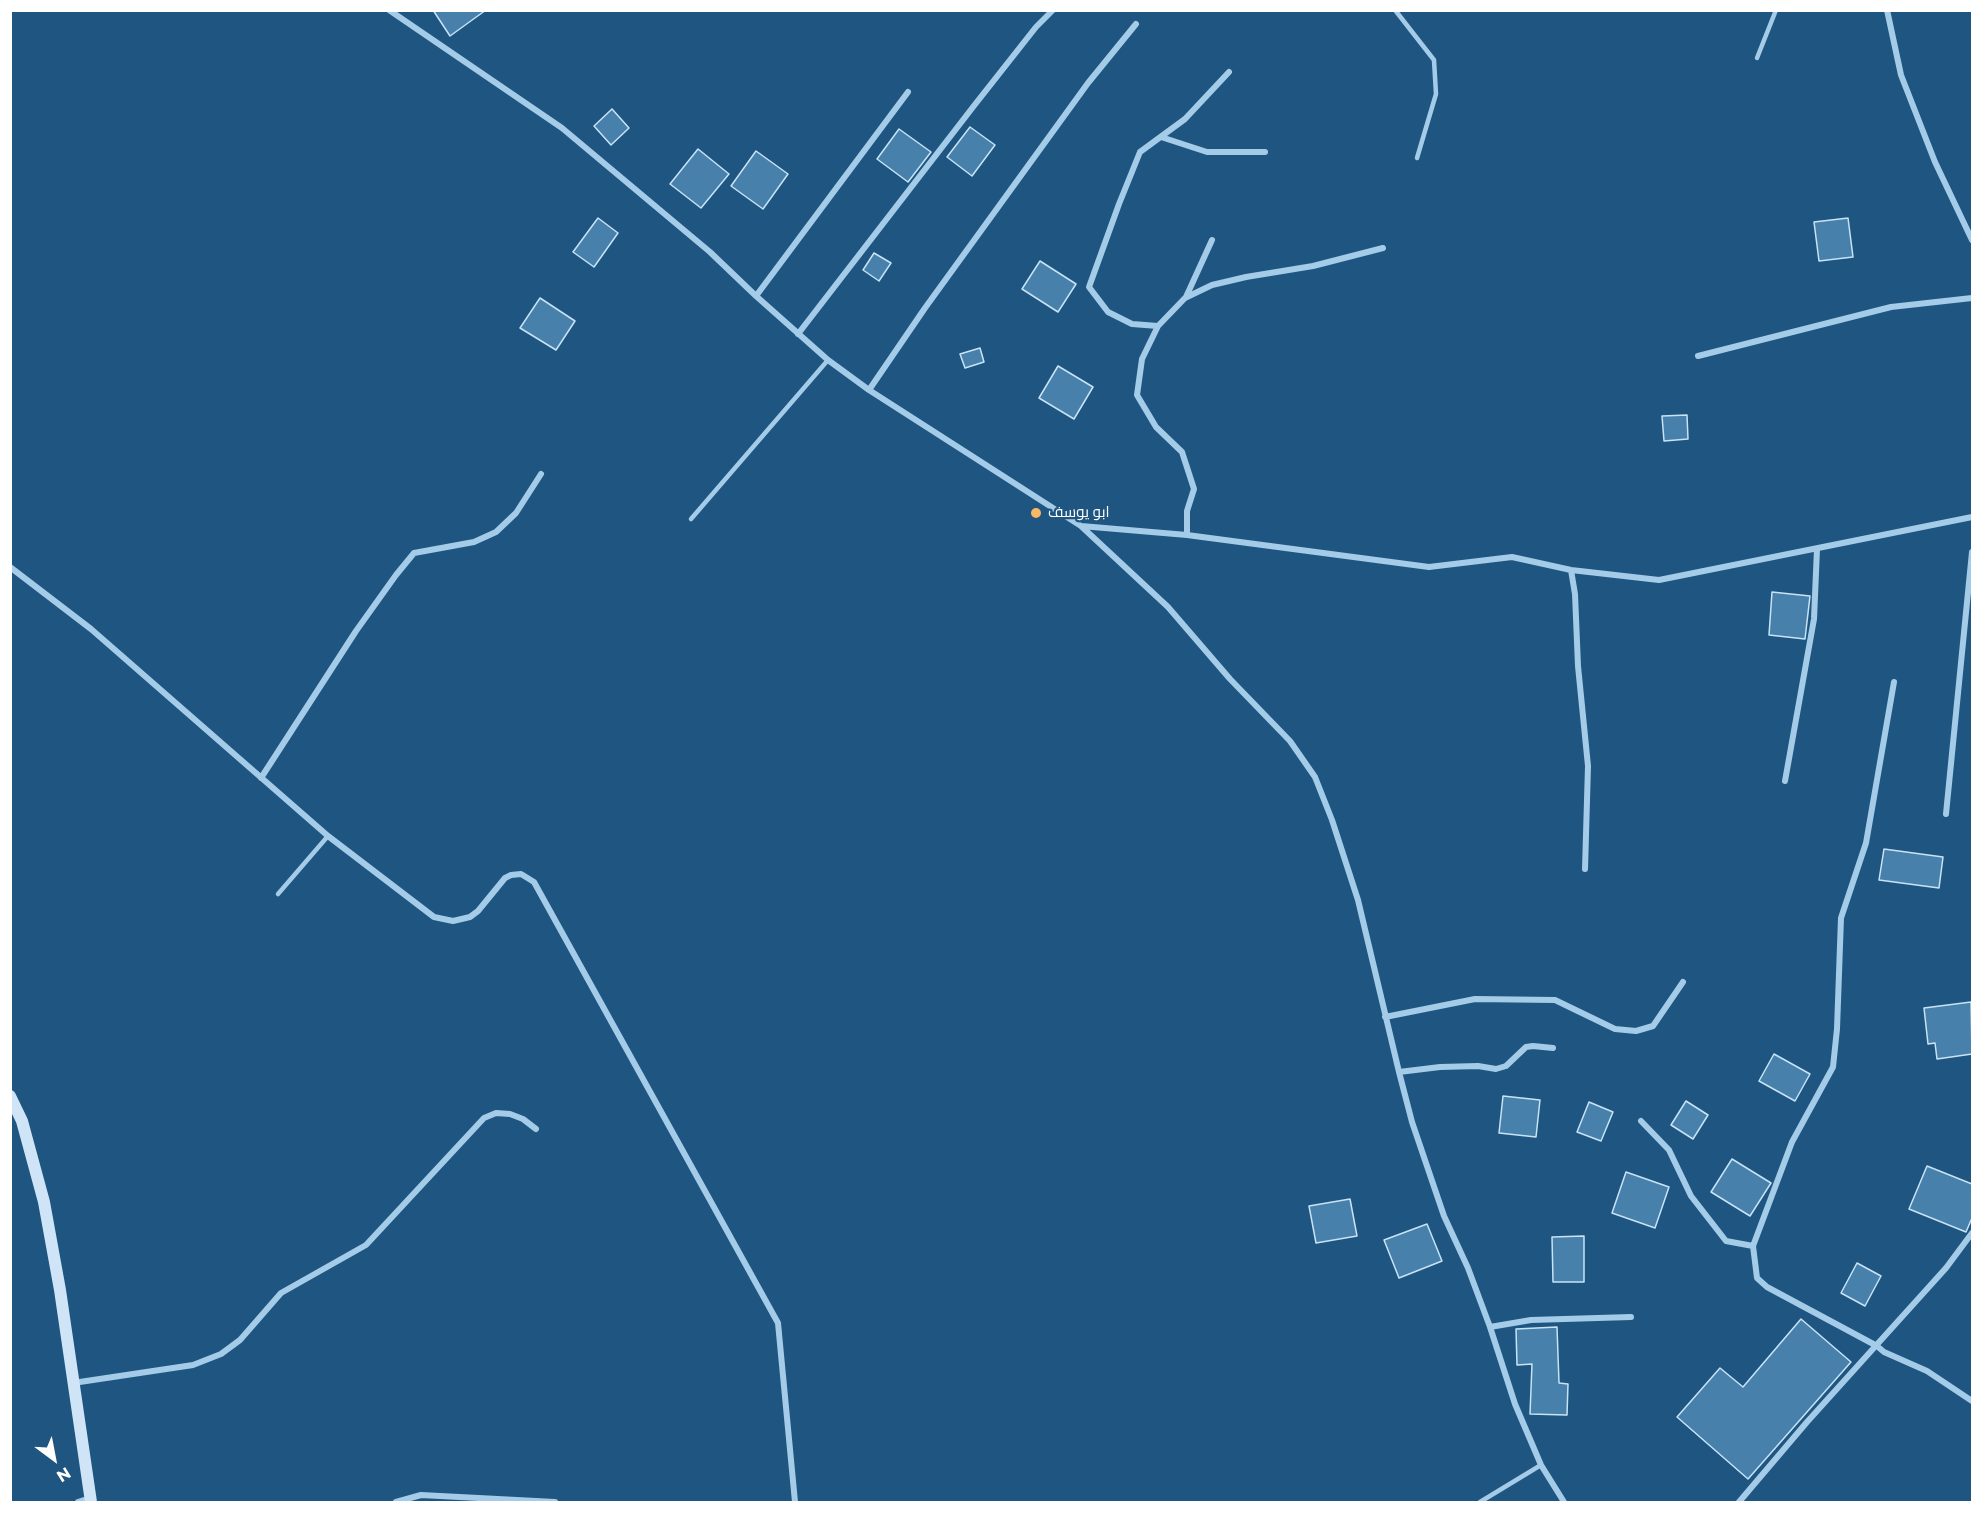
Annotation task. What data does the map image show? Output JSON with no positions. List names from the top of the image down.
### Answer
{
  "places": ["ابو يوسف"],
  "north": "bottom right"
}
